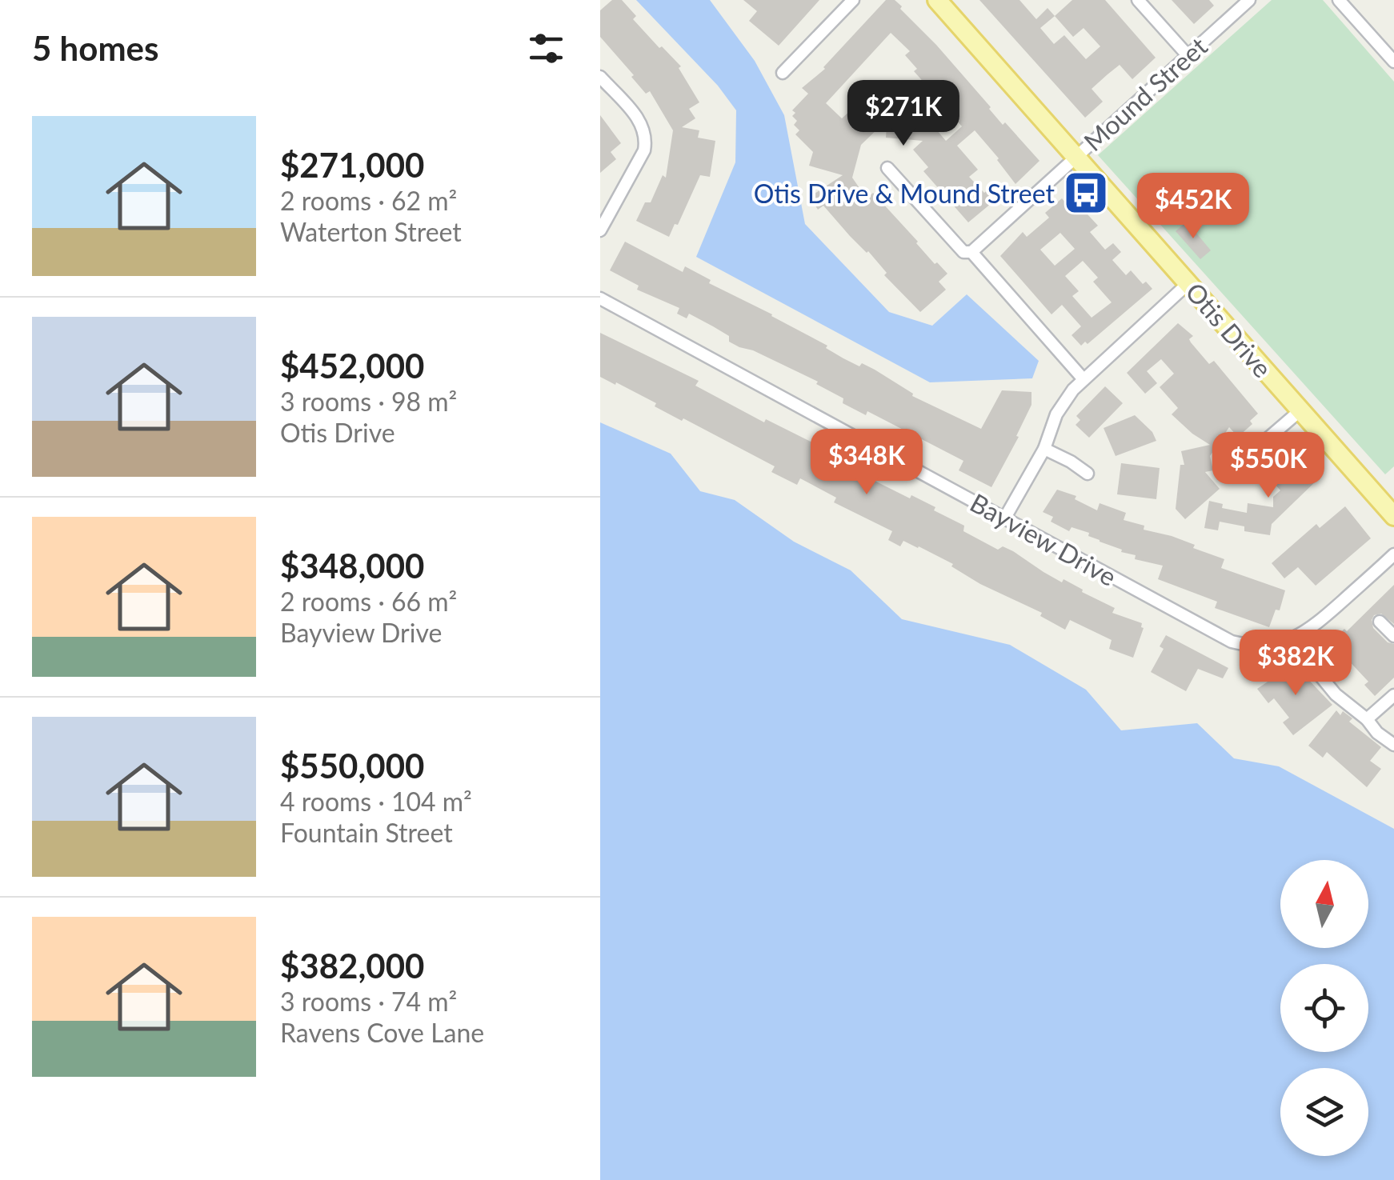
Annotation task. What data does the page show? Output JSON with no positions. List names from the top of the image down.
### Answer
{
  "streets": {
    "main road": ["Otis Drive"],
    "street": ["Mound Street", "Bayview Drive"]
  },
  "crossings": [
    ["Mound Street", "Otis Drive"]
  ],
  "places": {
    "bus stop": ["Otis Drive & Mound Street"]
  },
  "north": "top",
  "page": {
    "heading": "5 homes",
    "price": [
      "$271K",
      "$452K",
      "$348K",
      "$550K",
      "$382K"
    ],
    "list": [
      {
        "name": "$271,000",
        "note": "2 rooms · 62 m² · Waterton Street"
      },
      {
        "name": "$452,000",
        "note": "3 rooms · 98 m² · Otis Drive"
      },
      {
        "name": "$348,000",
        "note": "2 rooms · 66 m² · Bayview Drive"
      },
      {
        "name": "$550,000",
        "note": "4 rooms · 104 m² · Fountain Street"
      },
      {
        "name": "$382,000",
        "note": "3 rooms · 74 m² · Ravens Cove Lane"
      }
    ]
  }
}
